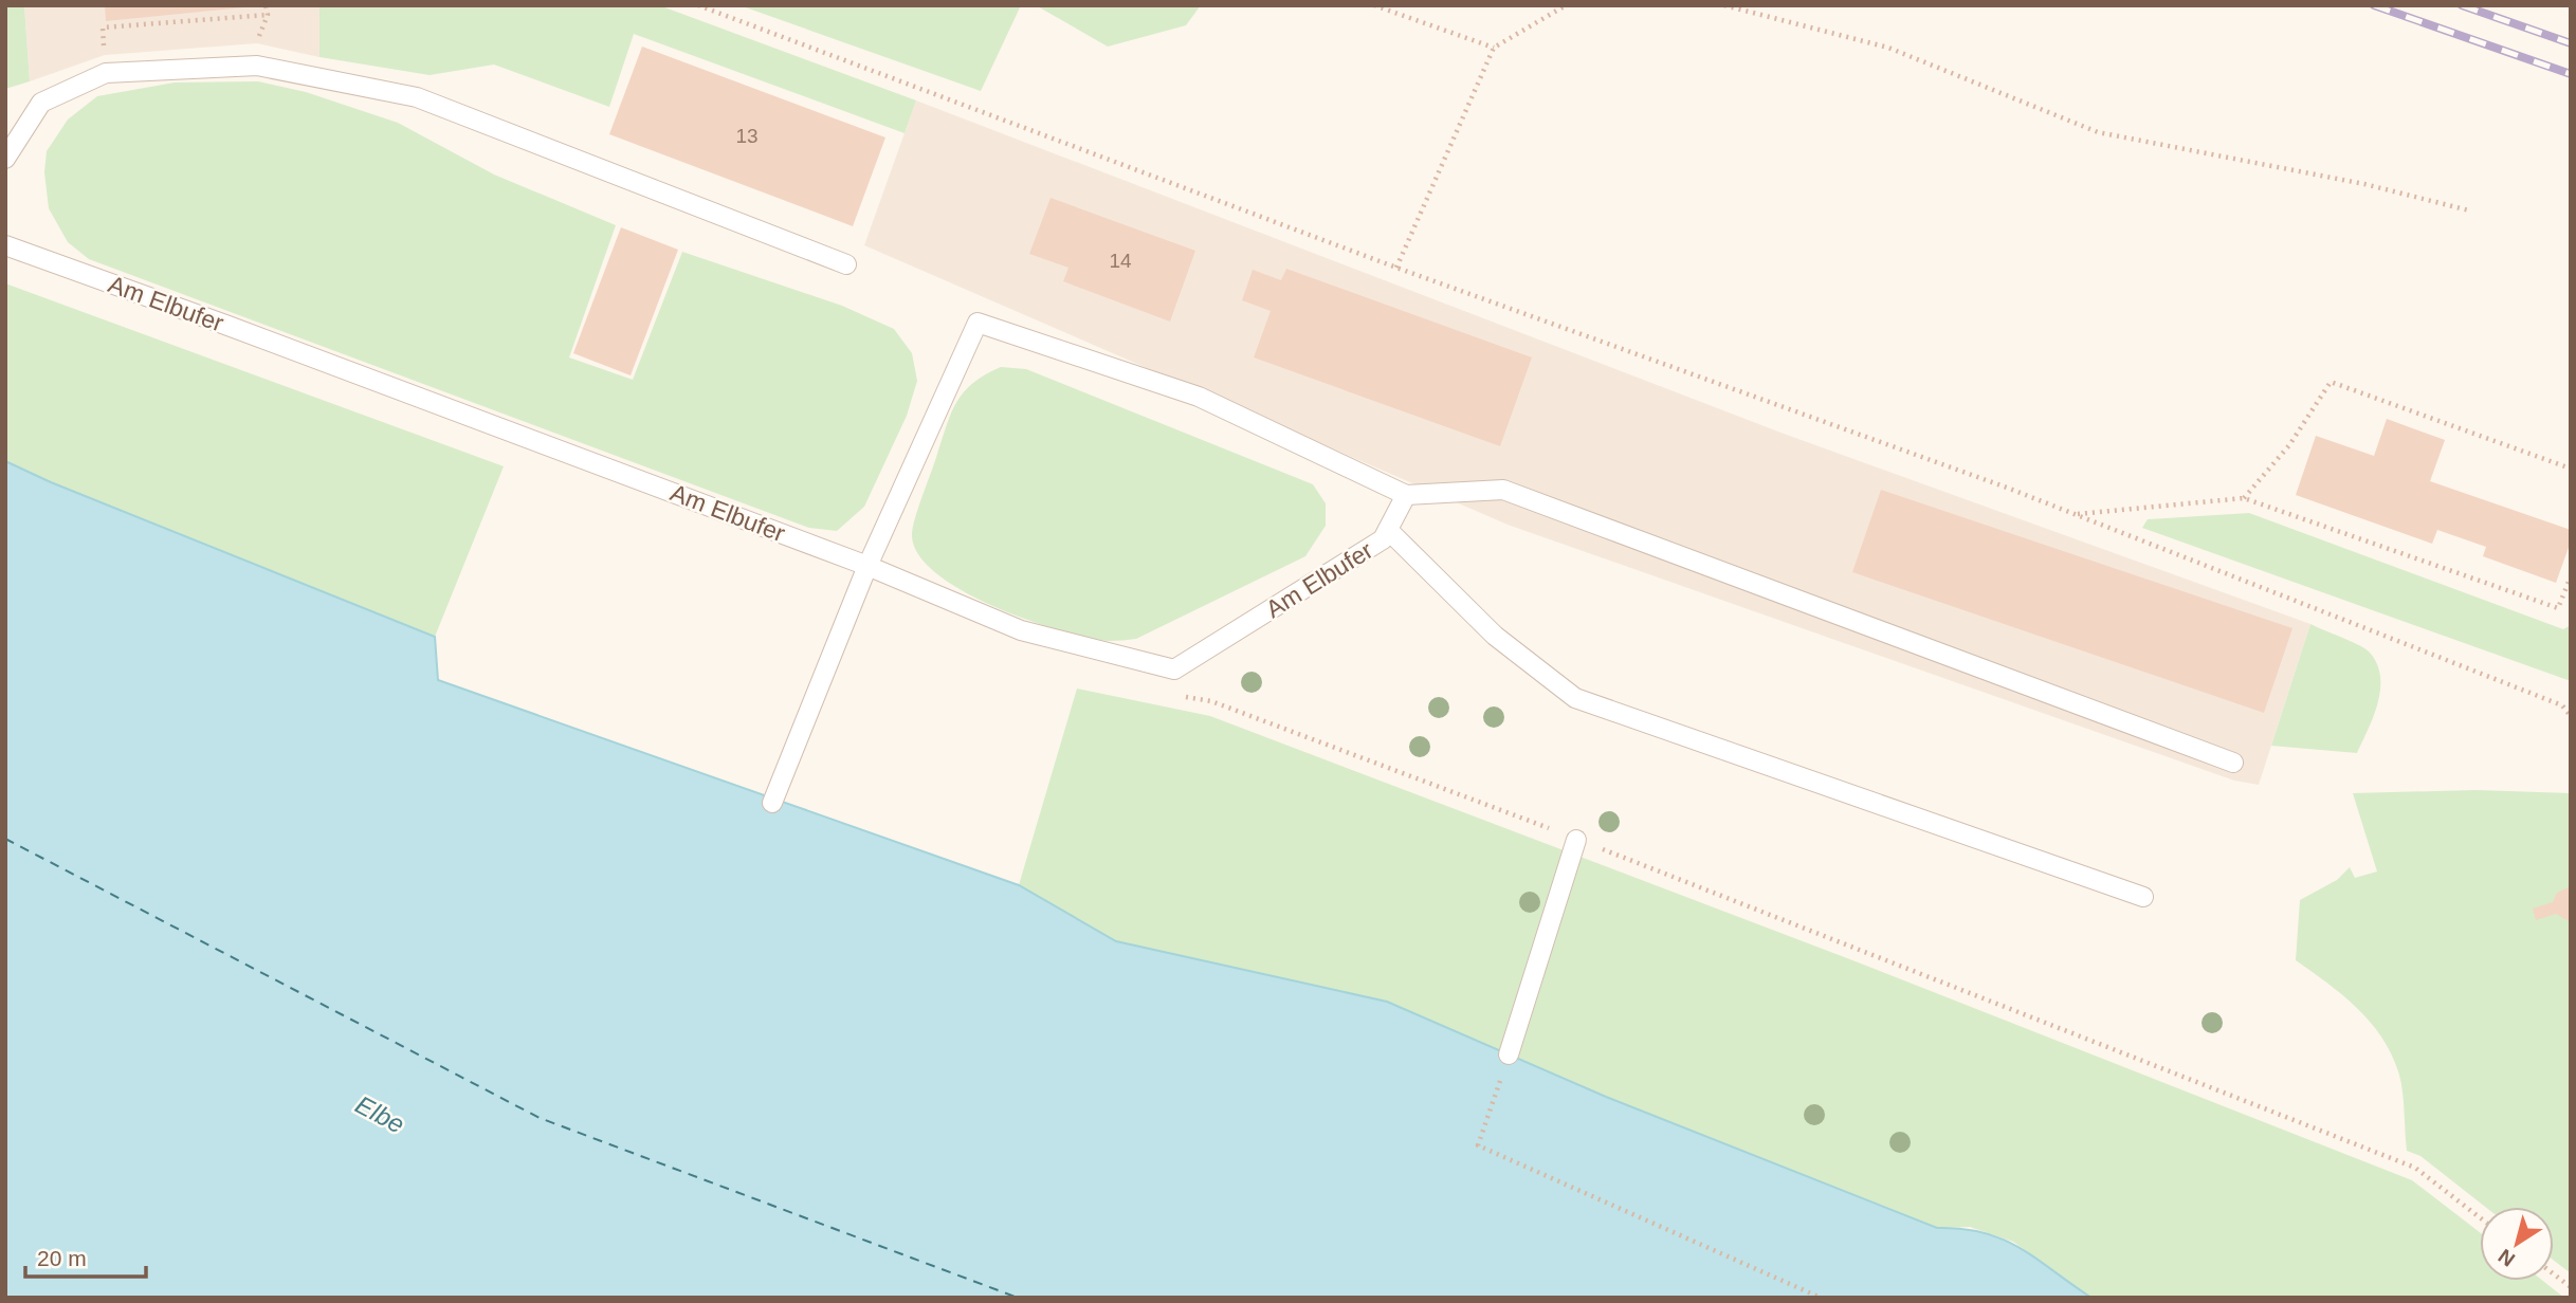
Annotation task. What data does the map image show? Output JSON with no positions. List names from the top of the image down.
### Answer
{
  "streets": {
    "lane": ["Am Elbufer"]
  },
  "water": ["Elbe"],
  "house_numbers": ["13", "14"],
  "scale_bar": "20 m",
  "north": "bottom left"
}
